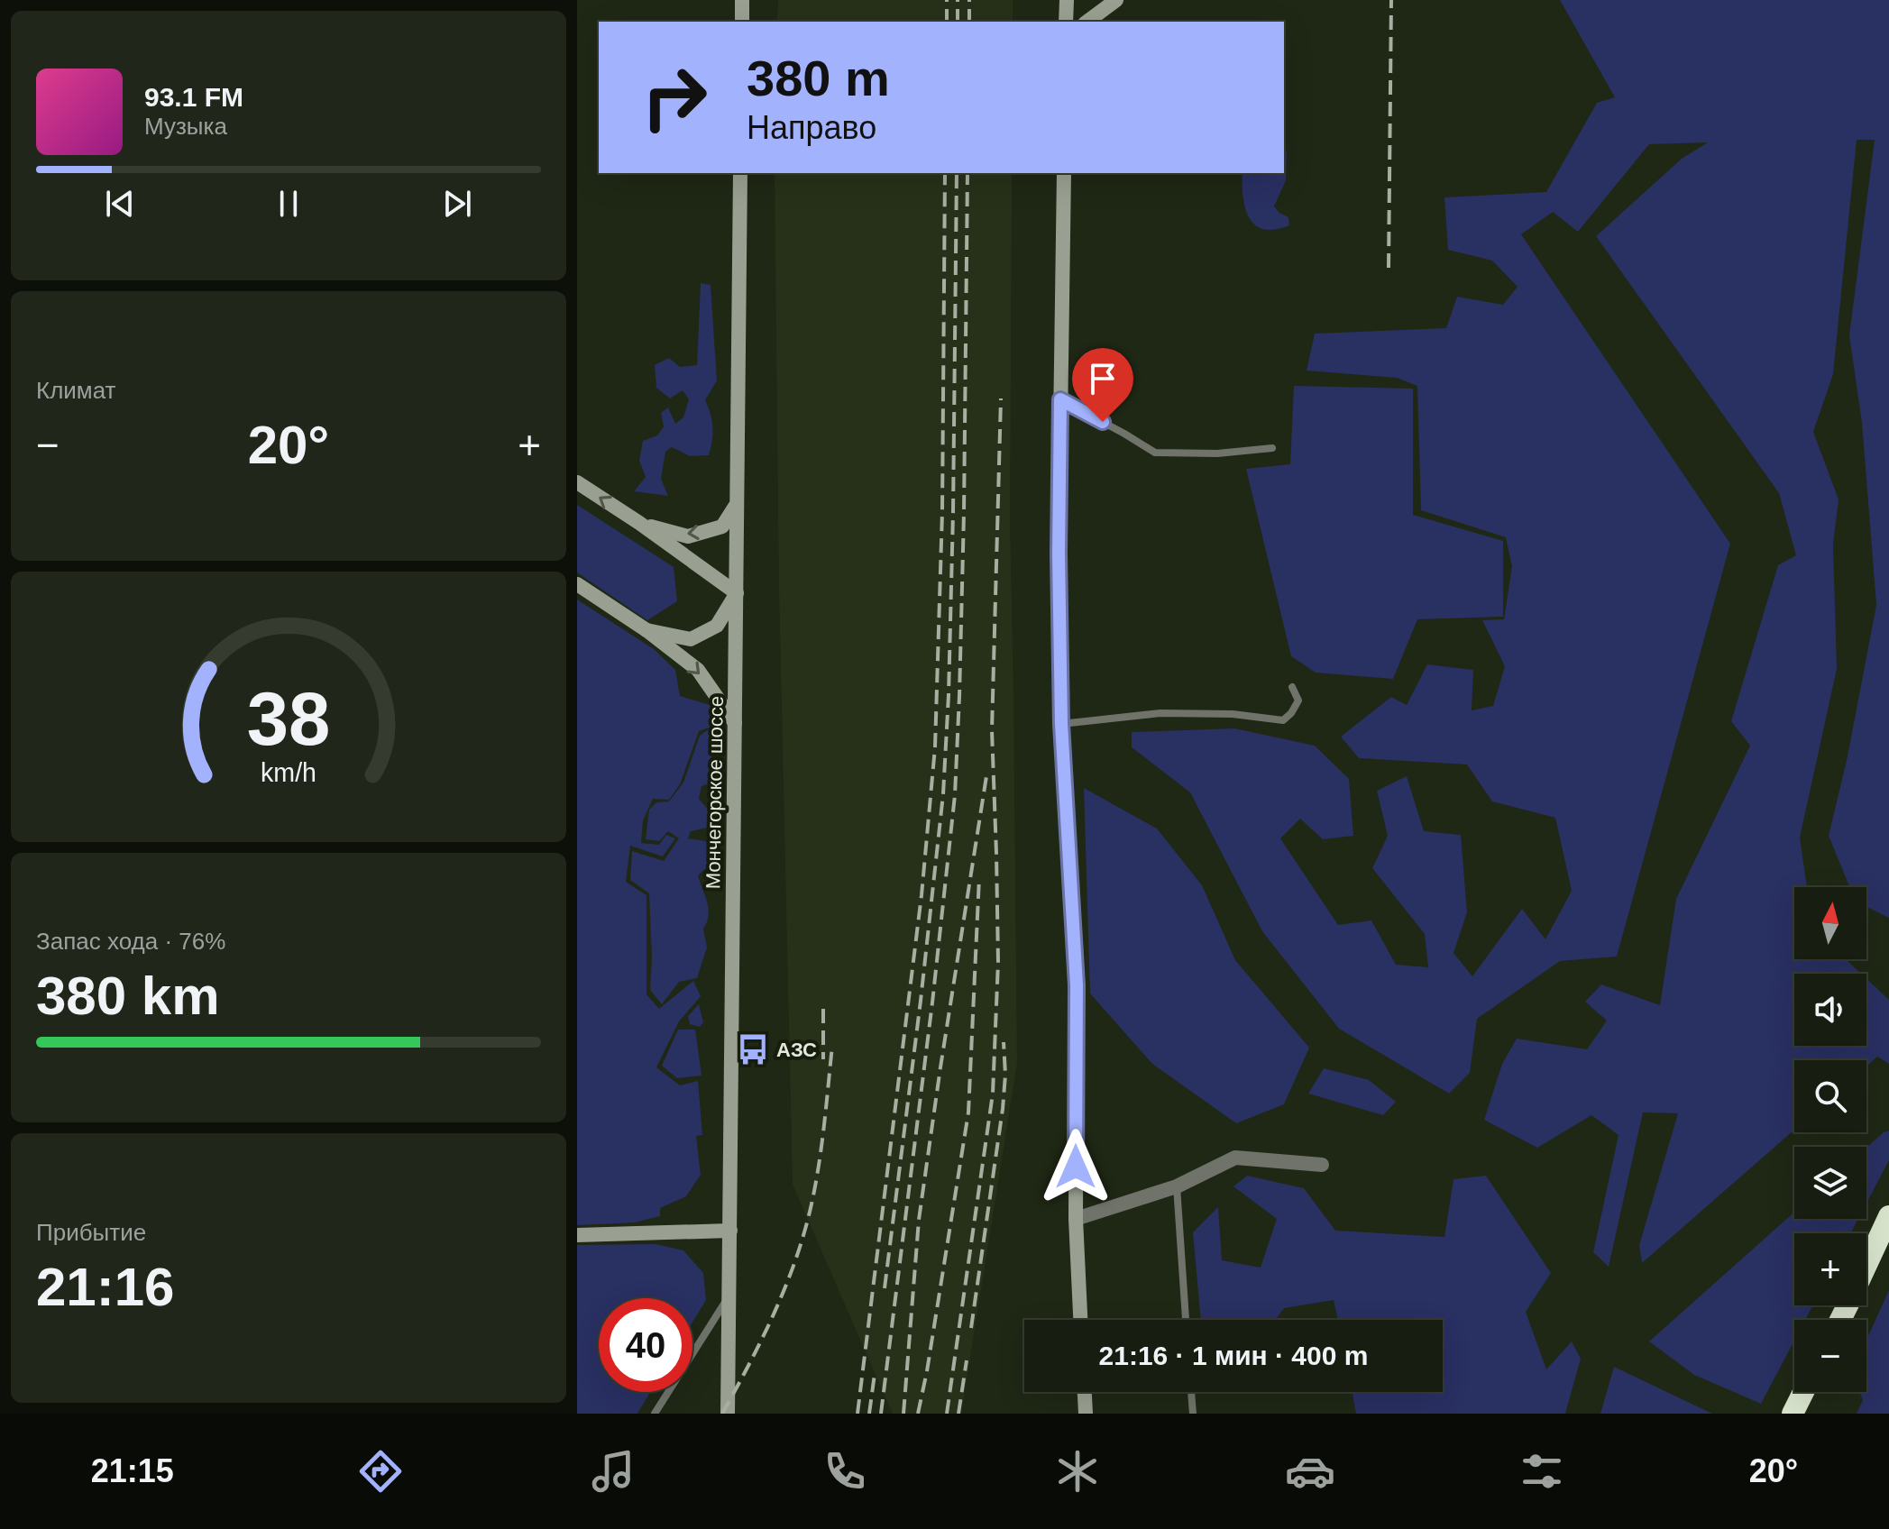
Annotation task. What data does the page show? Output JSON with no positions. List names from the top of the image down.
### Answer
{
  "streets": {
    "street": ["Мончегорское шоссе"]
  },
  "places": {
    "bus stop": ["АЗС"]
  },
  "north": "top",
  "page": {
    "turn": ["380 m", "Направо"],
    "song": ["93.1 FM", "Музыка"],
    "tile": [
      "Климат",
      ["Запас хода · 76%", "380 km"],
      ["Прибытие", "21:16"]
    ],
    "heat": ["−", "20°", "+"],
    "map_buttons": ["+", "−"],
    "limit": "40",
    "trip": "21:16 · 1 мин · 400 m",
    "tabs": ["21:15", "20°"],
    "gauge": ["38", "km/h"]
  }
}
